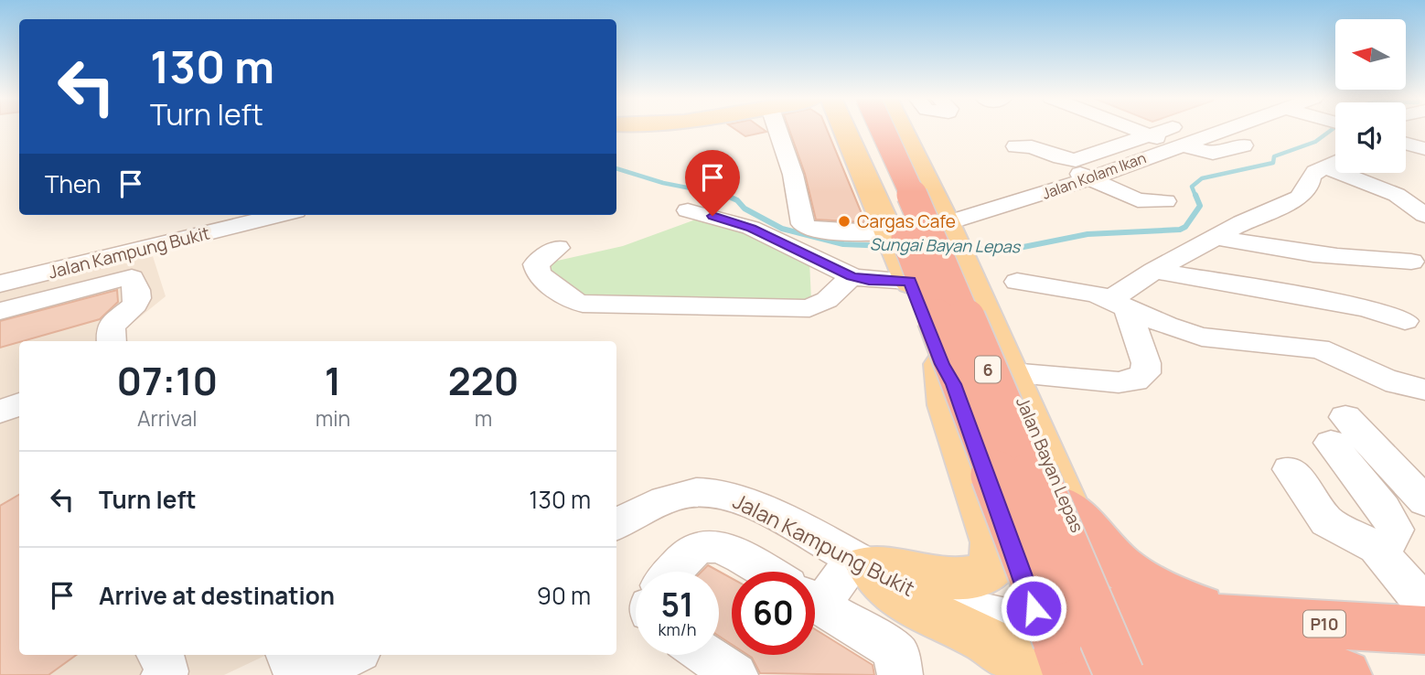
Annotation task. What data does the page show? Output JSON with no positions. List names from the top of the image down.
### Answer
{
  "streets": {
    "highway": ["6", "Jalan Bayan Lepas", "P10"],
    "street": ["Jalan Kolam Ikan", "Jalan Kampung Bukit"]
  },
  "crossings": [
    ["Jalan Kolam Ikan", "Jalan Bayan Lepas"],
    ["6", "Jalan Bayan Lepas"],
    ["6", "P10"],
    ["Jalan Bayan Lepas", "P10"]
  ],
  "water": ["Sungai Bayan Lepas"],
  "places": ["Cargas Cafe"],
  "north": "left",
  "page": {
    "turn": ["130 m", "Turn left"],
    "then": "Then",
    "eta": [
      "07:10",
      "Arrival",
      "1",
      "min",
      "220",
      "m"
    ],
    "list": [
      {
        "name": "Turn left",
        "value": "130 m"
      },
      {
        "name": "Arrive at destination",
        "value": "90 m"
      }
    ],
    "speed": "51 km/h",
    "limit": "60"
  }
}
